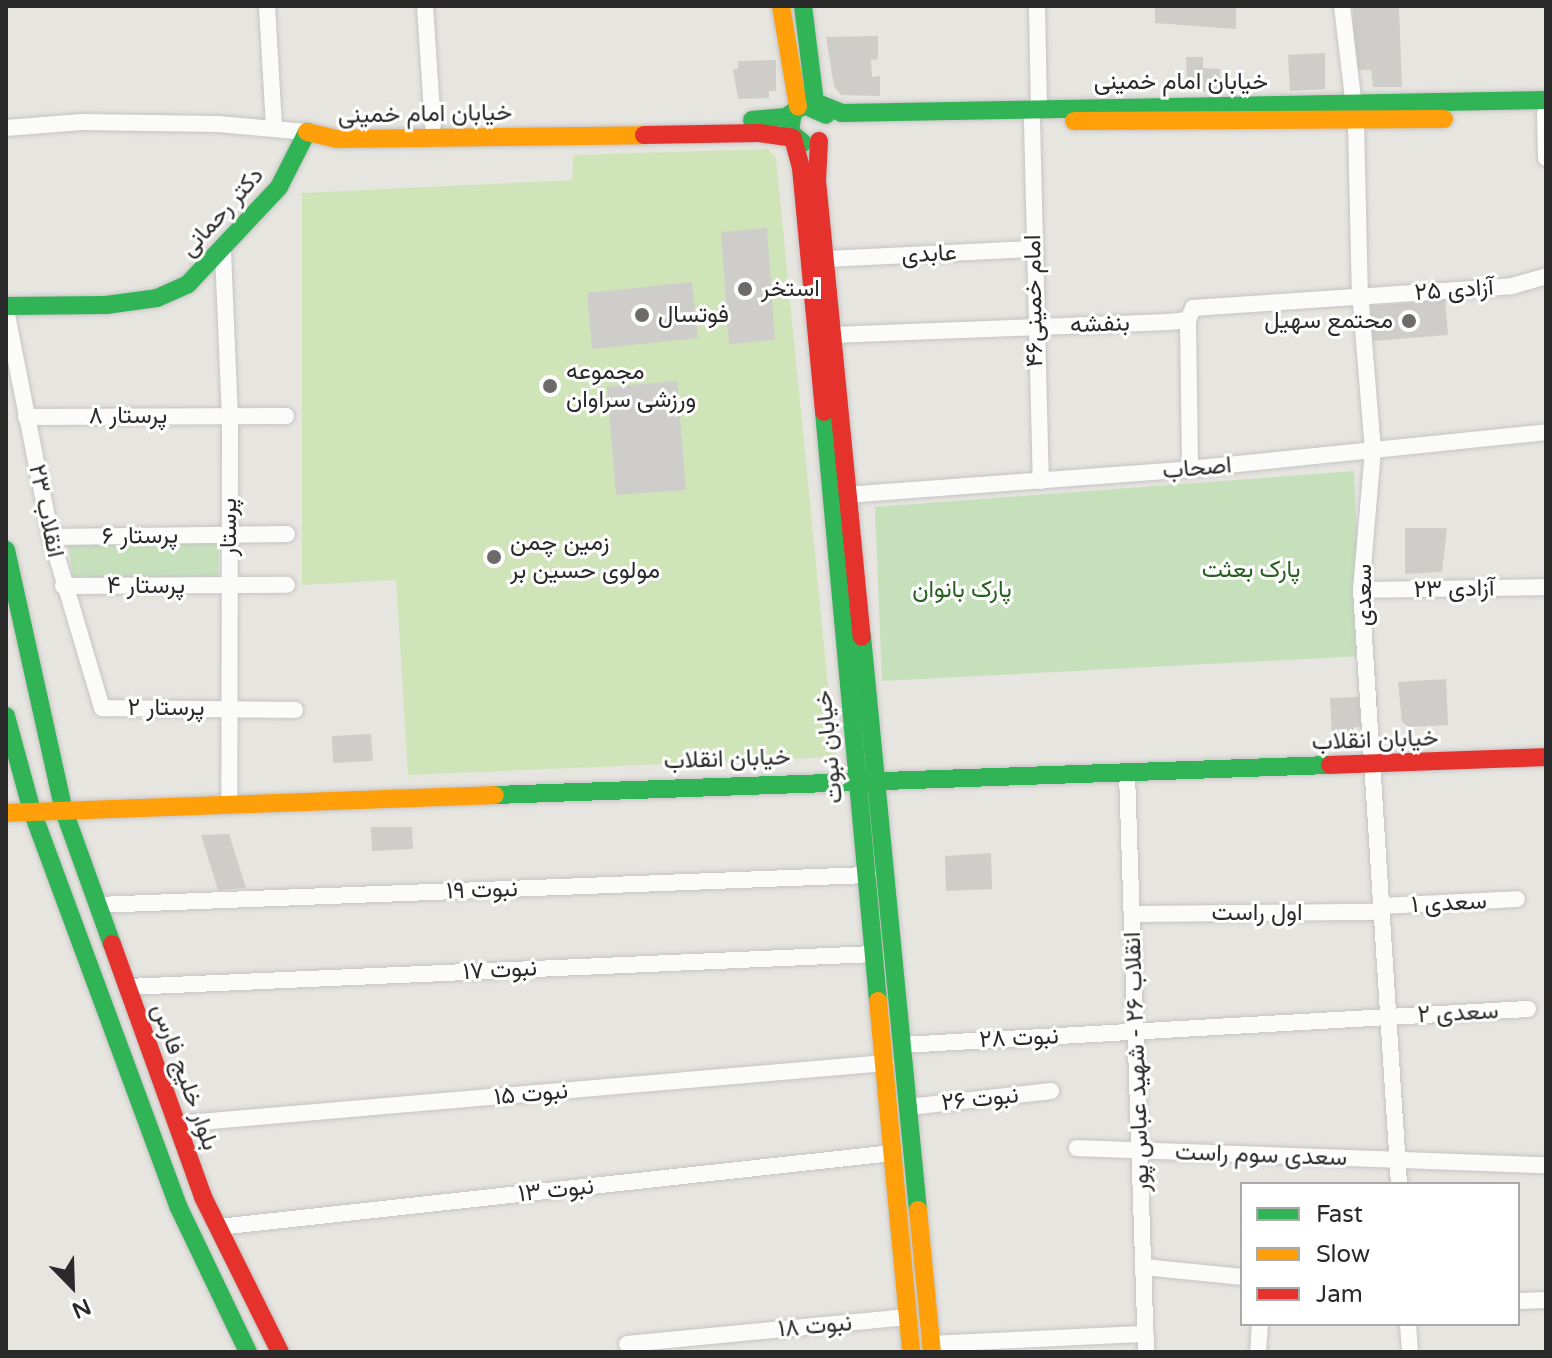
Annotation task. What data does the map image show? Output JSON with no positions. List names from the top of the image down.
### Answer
{
  "streets": {
    "main road": [
      "خیابان امام خمینی",
      "دکتر رحمانی",
      "خیابان انقلاب",
      "خیابان نبوت",
      "بلوار خلیج فارس"
    ],
    "street": [
      "عابدی",
      "آزادی ۲۵",
      "امام خمینی۴۶",
      "بنفشه",
      "پرستار ۸",
      "اصحاب",
      "انقلاب ۲۳",
      "پرستار",
      "پرستار ۶",
      "پرستار ۴",
      "آزادی ۲۳",
      "سعدی",
      "پرستار ۲",
      "نبوت ۱۹",
      "سعدی ۱",
      "اول راست",
      "نبوت ۱۷",
      "سعدی ۲",
      "نبوت ۲۸",
      "انقلاب ۲۶ - شهید عباس پور",
      "نبوت ۱۵",
      "نبوت ۲۶",
      "سعدی سوم راست",
      "نبوت ۱۳",
      "نبوت ۱۸"
    ]
  },
  "crossings": [
    ["خیابان امام خمینی", "دکتر رحمانی"],
    ["خیابان امام خمینی", "امام خمینی۴۶"],
    ["خیابان امام خمینی", "سعدی"],
    ["خیابان امام خمینی", "خیابان نبوت"],
    ["دکتر رحمانی", "انقلاب ۲۳"],
    ["دکتر رحمانی", "پرستار"],
    ["عابدی", "امام خمینی۴۶"],
    ["عابدی", "خیابان نبوت"],
    ["آزادی ۲۵", "بنفشه"],
    ["آزادی ۲۵", "سعدی"],
    ["امام خمینی۴۶", "بنفشه"],
    ["امام خمینی۴۶", "اصحاب"],
    ["بنفشه", "سعدی"],
    ["بنفشه", "خیابان نبوت"],
    ["پرستار ۸", "انقلاب ۲۳"],
    ["پرستار ۸", "پرستار"],
    ["اصحاب", "سعدی"],
    ["اصحاب", "خیابان نبوت"],
    ["انقلاب ۲۳", "پرستار ۶"],
    ["انقلاب ۲۳", "پرستار ۴"],
    ["انقلاب ۲۳", "پرستار ۲"],
    ["پرستار", "پرستار ۶"],
    ["پرستار", "پرستار ۴"],
    ["پرستار", "پرستار ۲"],
    ["پرستار", "خیابان انقلاب"],
    ["آزادی ۲۳", "سعدی"],
    ["سعدی", "خیابان انقلاب"],
    ["سعدی", "سعدی ۱"],
    ["سعدی", "اول راست"],
    ["سعدی", "سعدی ۲"],
    ["سعدی", "سعدی سوم راست"],
    ["خیابان انقلاب", "خیابان نبوت"],
    ["خیابان انقلاب", "انقلاب ۲۶ - شهید عباس پور"],
    ["خیابان انقلاب", "بلوار خلیج فارس"],
    ["خیابان نبوت", "نبوت ۱۹"],
    ["خیابان نبوت", "نبوت ۱۷"],
    ["خیابان نبوت", "نبوت ۲۸"],
    ["خیابان نبوت", "نبوت ۱۵"],
    ["خیابان نبوت", "نبوت ۲۶"],
    ["خیابان نبوت", "نبوت ۱۳"],
    ["خیابان نبوت", "نبوت ۱۸"],
    ["نبوت ۱۹", "بلوار خلیج فارس"],
    ["سعدی ۱", "اول راست"],
    ["اول راست", "انقلاب ۲۶ - شهید عباس پور"],
    ["نبوت ۱۷", "بلوار خلیج فارس"],
    ["سعدی ۲", "نبوت ۲۸"],
    ["سعدی ۲", "انقلاب ۲۶ - شهید عباس پور"],
    ["نبوت ۲۸", "انقلاب ۲۶ - شهید عباس پور"],
    ["انقلاب ۲۶ - شهید عباس پور", "سعدی سوم راست"],
    ["بلوار خلیج فارس", "نبوت ۱۵"],
    ["بلوار خلیج فارس", "نبوت ۱۳"]
  ],
  "parks": ["پارک بعثت", "پارک بانوان"],
  "places": [
    "استخر",
    "فوتسال",
    "محتمع سهیل",
    "مجموعه ورزشی سراوان",
    "زمین چمن مولوی حسین بر"
  ],
  "legend": ["Fast", "Slow", "Jam"],
  "north": "bottom right"
}
